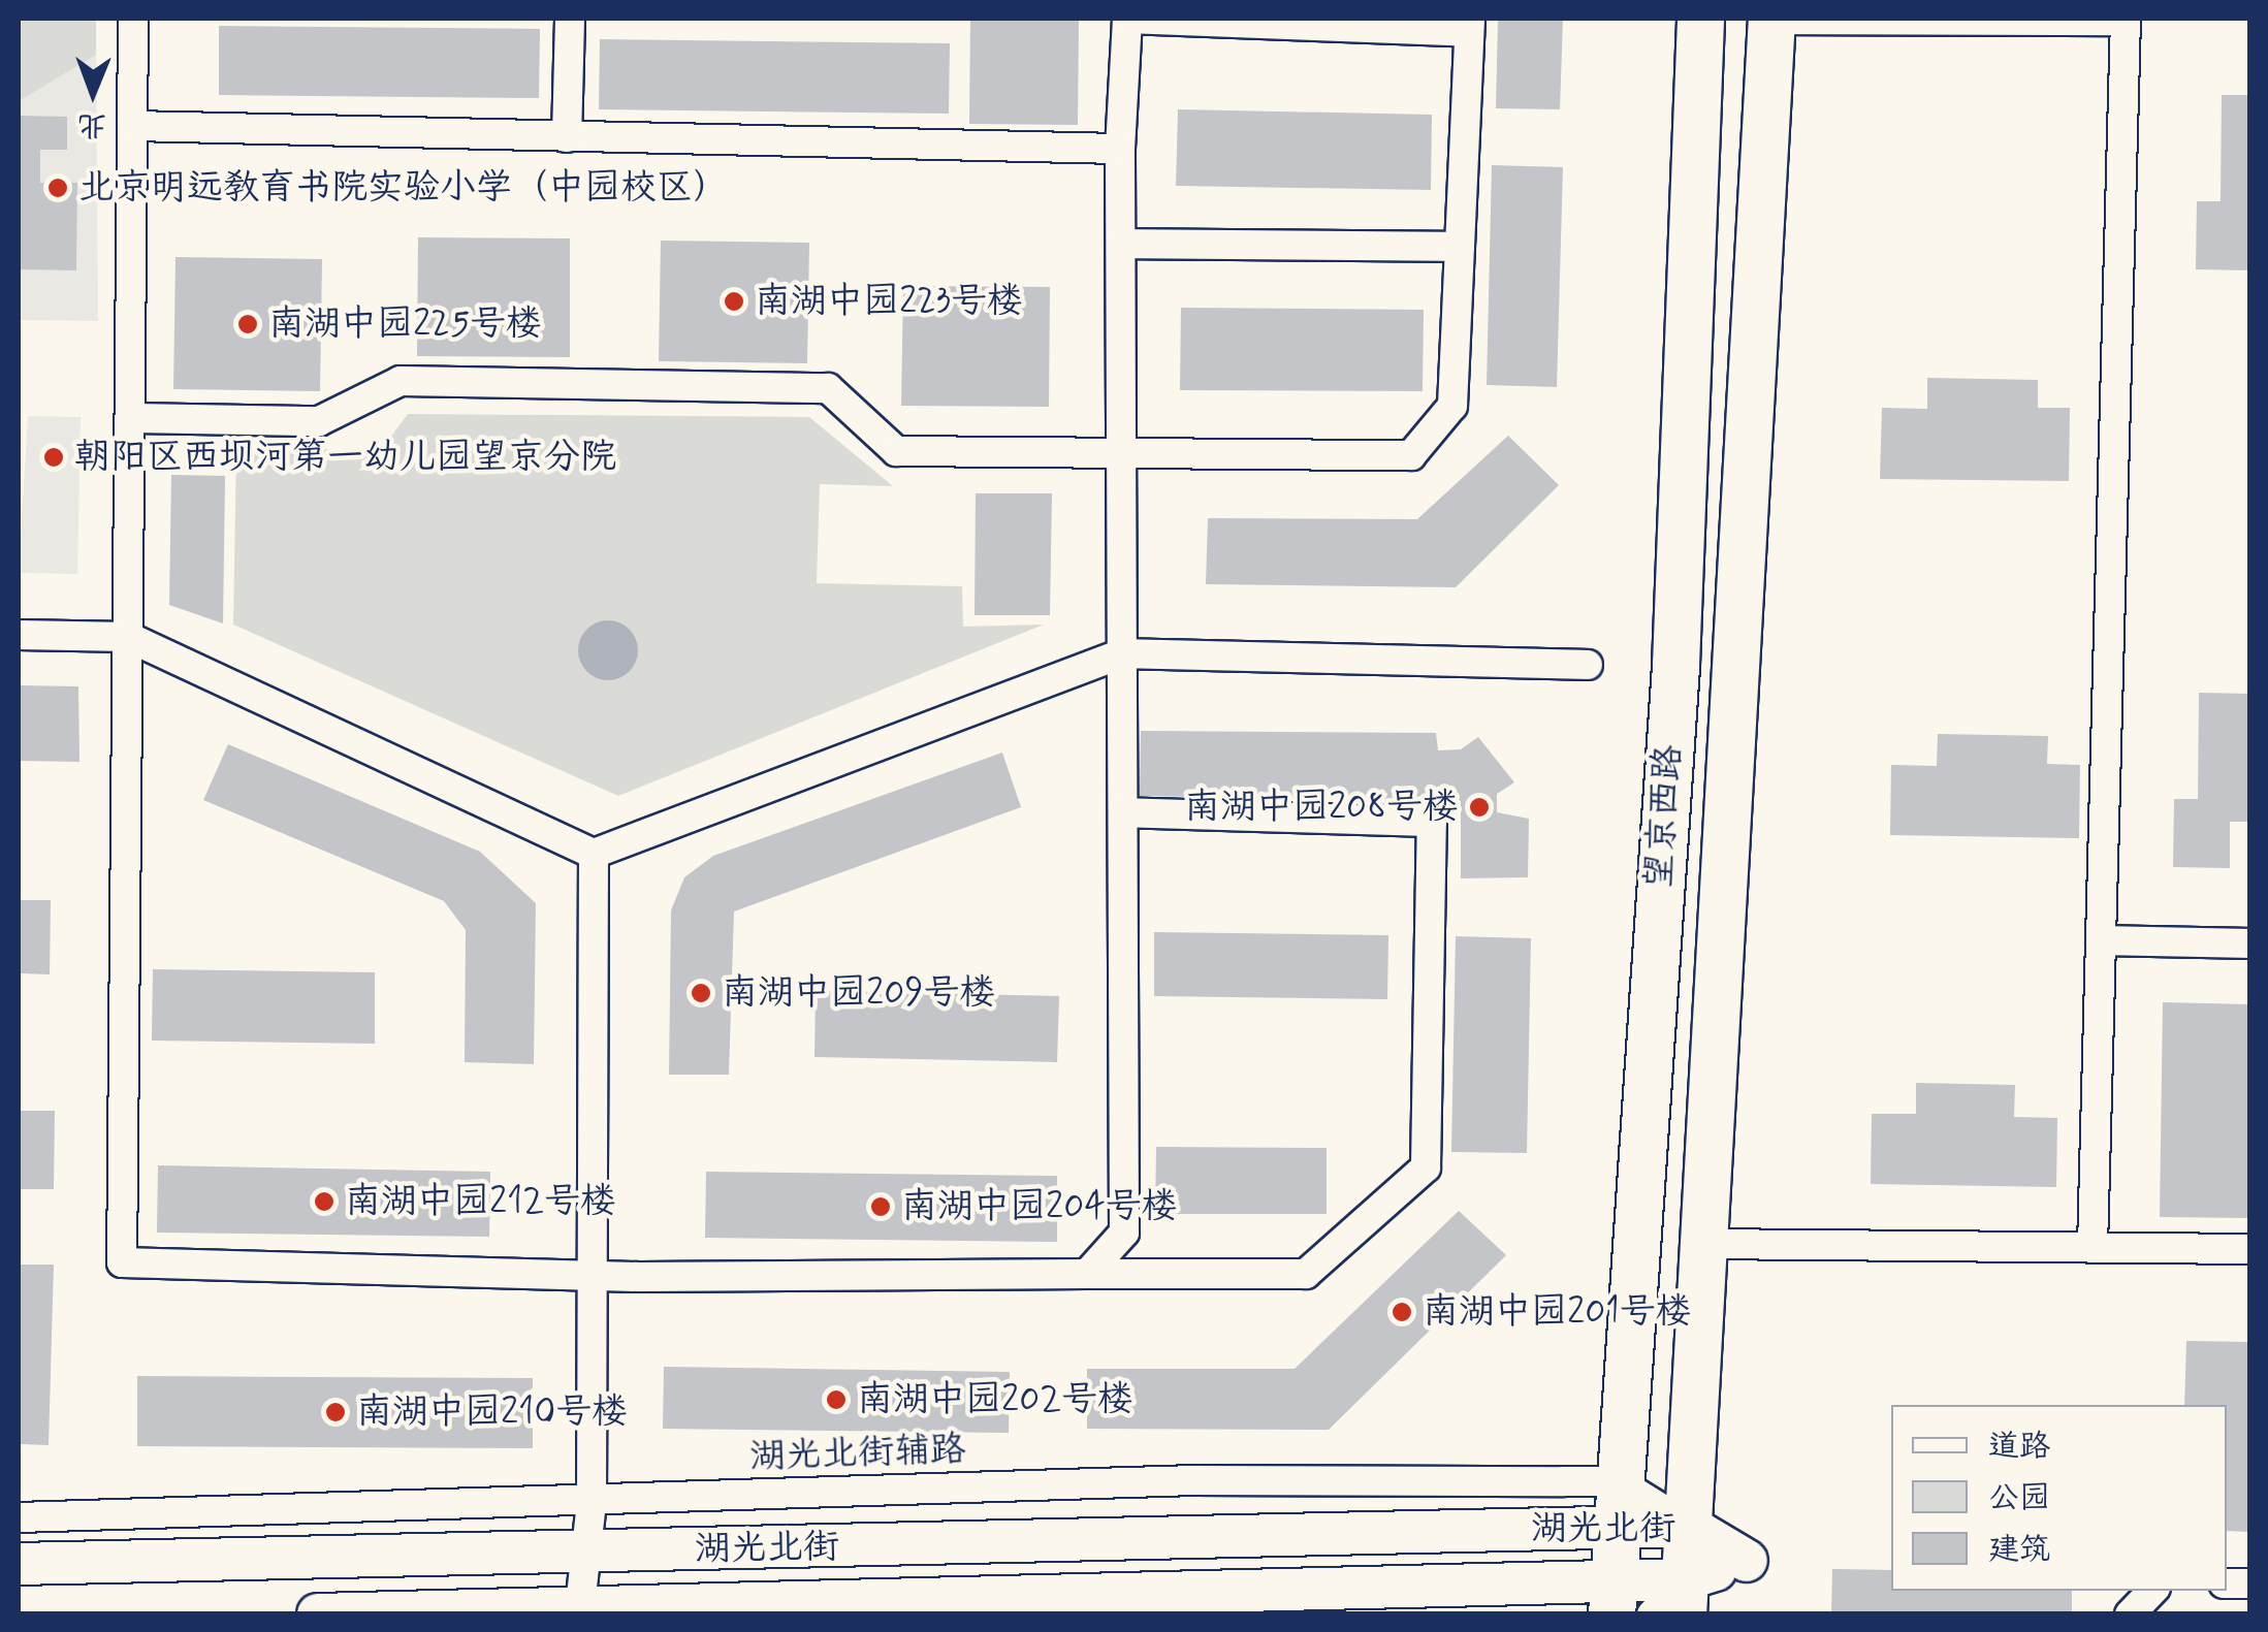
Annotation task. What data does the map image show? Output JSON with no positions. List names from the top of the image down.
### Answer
{
  "streets": {
    "main road": ["望京西路"],
    "street": ["湖光北街辅路", "湖光北街"]
  },
  "crossings": [
    ["望京西路", "湖光北街辅路"],
    ["望京西路", "湖光北街"],
    ["湖光北街辅路", "湖光北街"]
  ],
  "places": [
    "北京明远教育书院实验小学（中园校区）",
    "南湖中园223号楼",
    "南湖中园225号楼",
    "朝阳区西坝河第一幼儿园望京分院",
    "南湖中园208号楼",
    "南湖中园209号楼",
    "南湖中园212号楼",
    "南湖中园204号楼",
    "南湖中园201号楼",
    "南湖中园202号楼",
    "南湖中园210号楼"
  ],
  "legend": ["道路", "公园", "建筑"],
  "north": "bottom"
}
